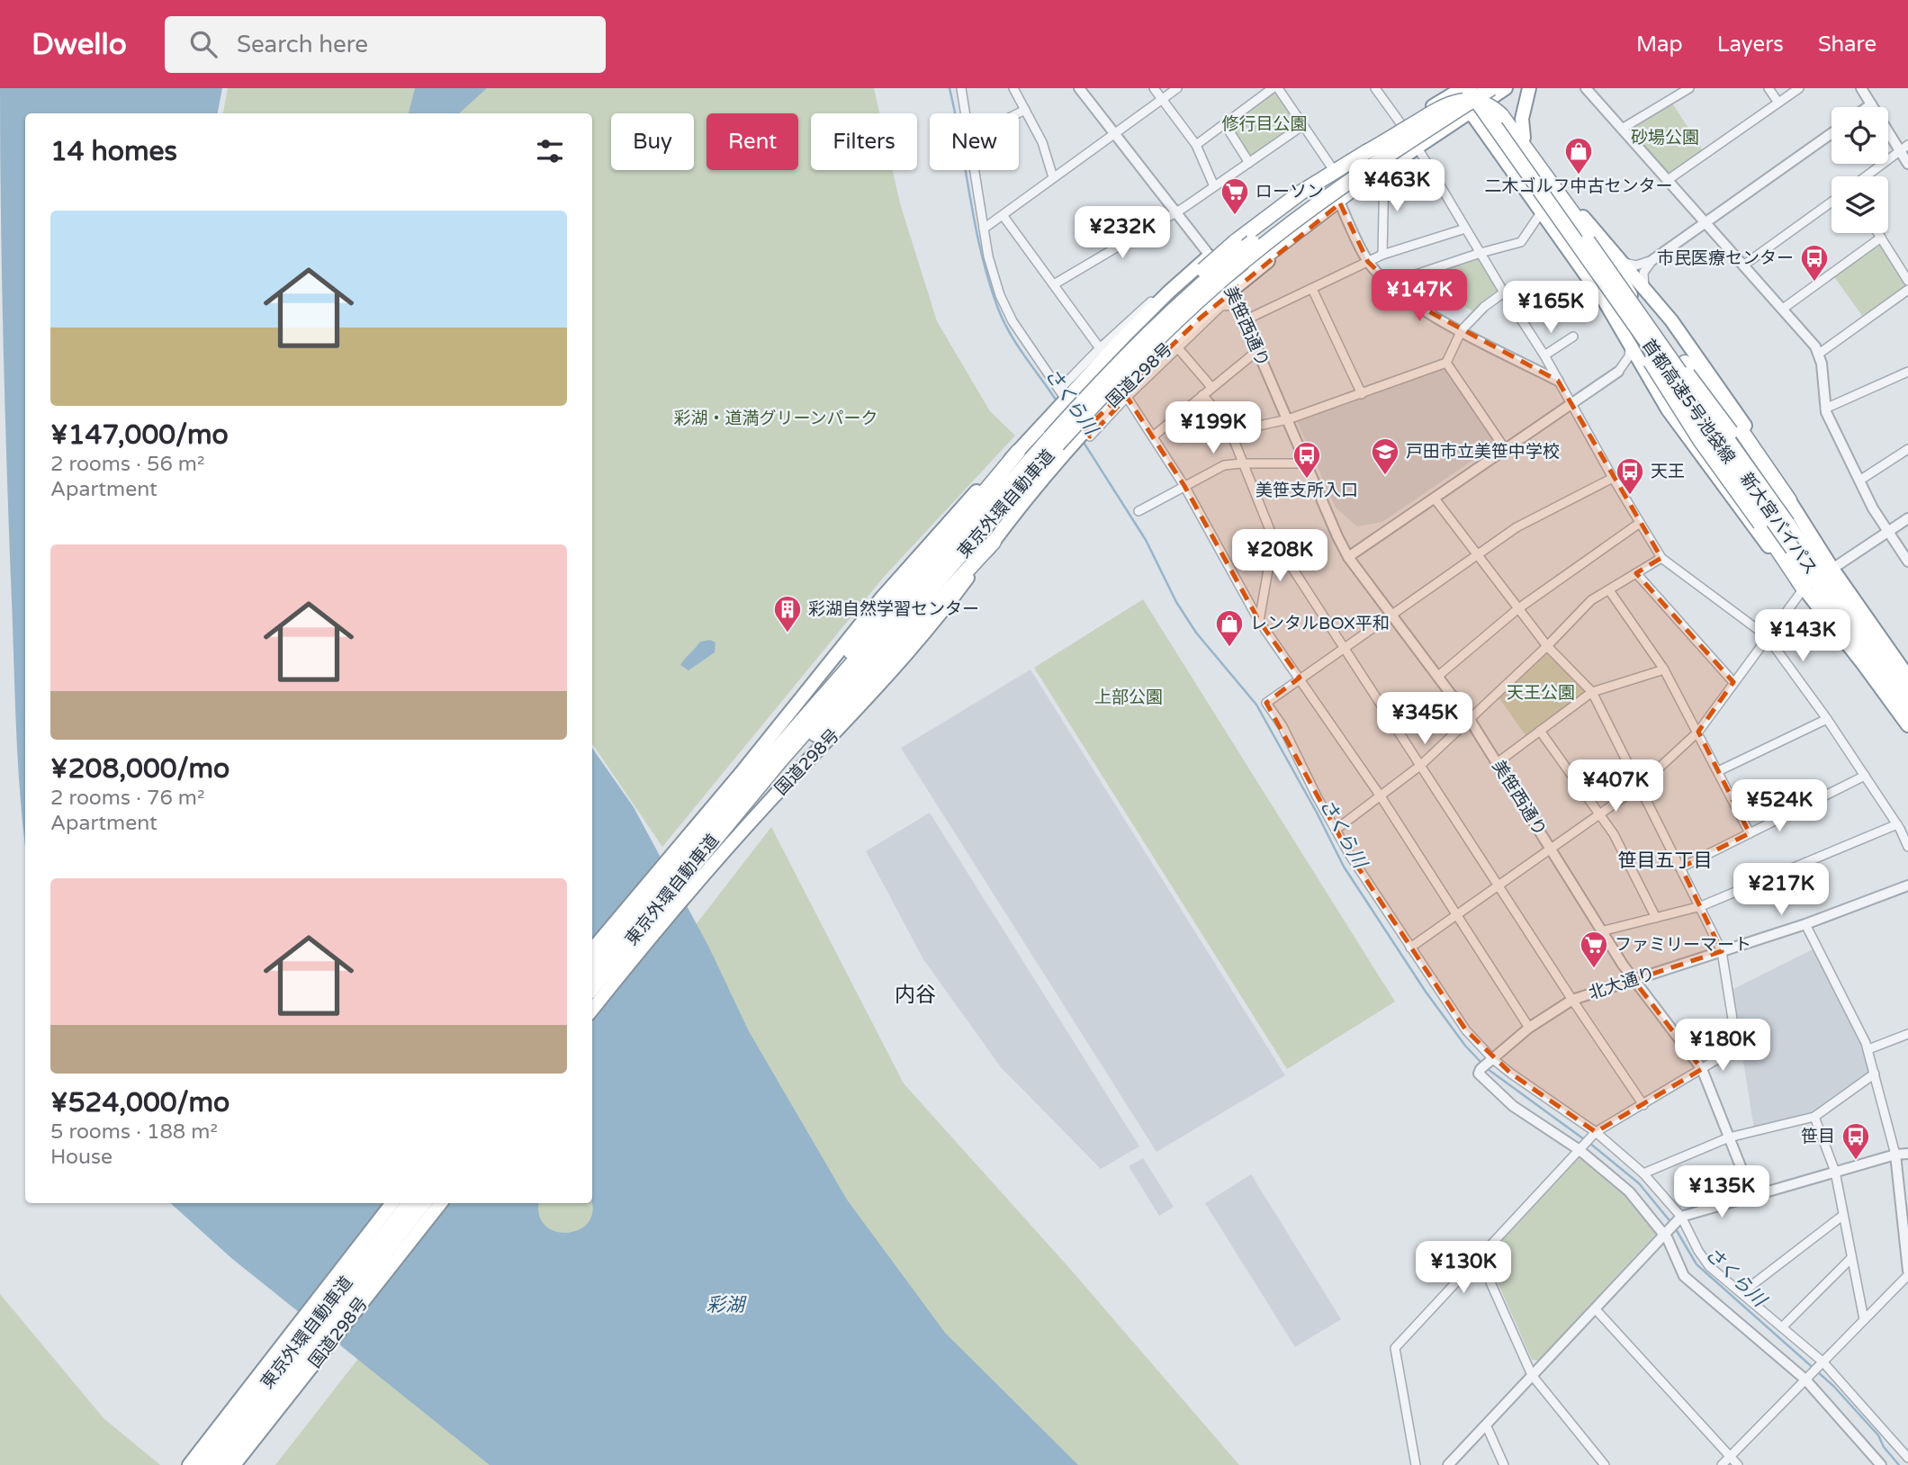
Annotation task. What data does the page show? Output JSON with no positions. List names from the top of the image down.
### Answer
{
  "streets": {
    "highway": [
      "国道298号",
      "首都高速5号池袋線",
      "東京外環自動車道",
      "新大宮バイパス"
    ],
    "street": ["美笹西通り", "北大通り"]
  },
  "crossings": [
    ["美笹西通り", "国道298号"],
    ["美笹西通り", "北大通り"],
    ["国道298号", "首都高速5号池袋線"],
    ["国道298号", "東京外環自動車道"],
    ["首都高速5号池袋線", "東京外環自動車道"]
  ],
  "districts": ["笹目五丁目", "内谷"],
  "water": ["さくら川", "彩湖"],
  "parks": [
    "修行目公園",
    "砂場公園",
    "彩湖・道満グリーンパーク",
    "天王公園",
    "上部公園"
  ],
  "places": {
    "shop": ["二木ゴルフ中古センター", "レンタルBOX平和"],
    "supermarket": ["ローソン", "ファミリーマート"],
    "bus stop": [
      "市民医療センター",
      "美笹支所入口",
      "天王",
      "笹目"
    ],
    "school or university": ["戸田市立美笹中学校"],
    "building": ["彩湖自然学習センター"]
  },
  "page": {
    "header": "Dwello",
    "search": "Search here",
    "nav": ["Map", "Layers", "Share"],
    "chip": [
      "Buy",
      "Rent",
      "Filters",
      "New"
    ],
    "heading": "14 homes",
    "price": [
      "¥463K",
      "¥232K",
      "¥147K",
      "¥165K",
      "¥199K",
      "¥208K",
      "¥143K",
      "¥345K",
      "¥407K",
      "¥524K",
      "¥217K",
      "¥180K",
      "¥135K",
      "¥130K"
    ],
    "list": [
      {
        "name": "¥147,000/mo",
        "note": "2 rooms · 56 m² · Apartment"
      },
      {
        "name": "¥208,000/mo",
        "note": "2 rooms · 76 m² · Apartment"
      },
      {
        "name": "¥524,000/mo",
        "note": "5 rooms · 188 m² · House"
      }
    ]
  }
}
